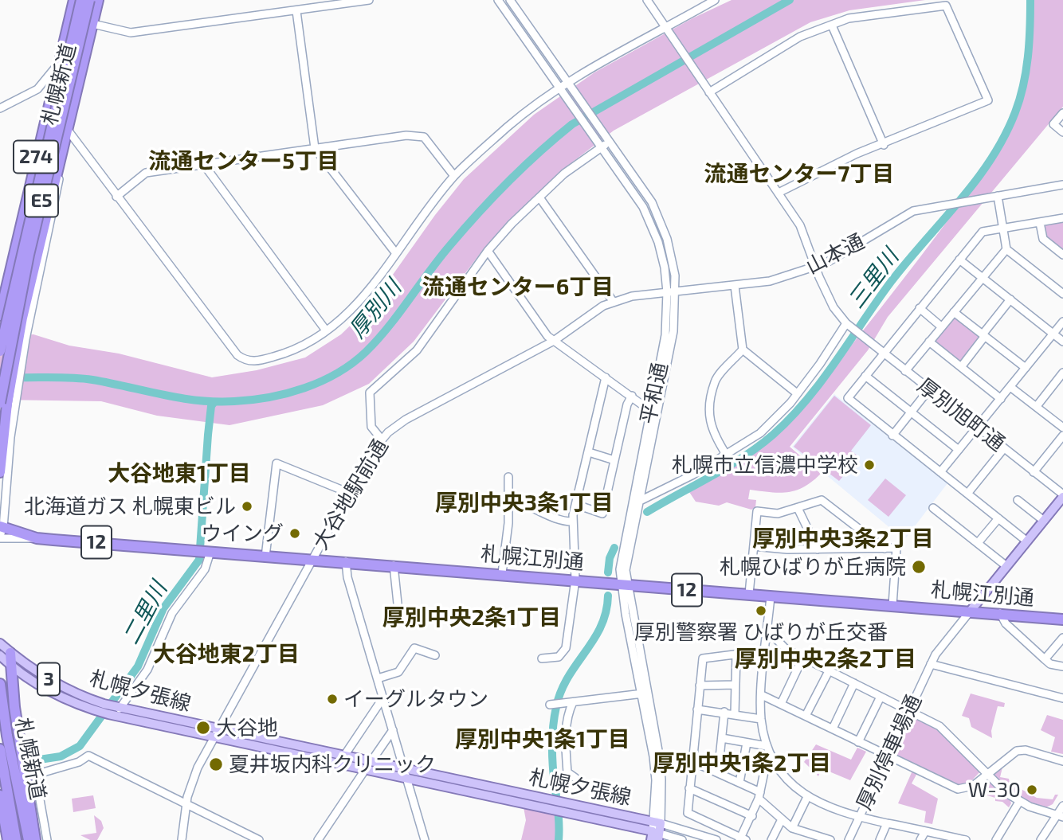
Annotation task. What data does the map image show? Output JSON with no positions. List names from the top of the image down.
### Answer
{
  "streets": {
    "highway": [
      "札幌新道",
      "274",
      "E5",
      "12",
      "札幌江別通"
    ],
    "main road": ["3", "札幌夕張線"],
    "street": [
      "山本通",
      "平和通",
      "厚別旭町通",
      "大谷地駅前通",
      "厚別停車場通"
    ]
  },
  "crossings": [
    ["山本通", "平和通"],
    ["山本通", "大谷地駅前通"],
    ["平和通", "大谷地駅前通"],
    ["平和通", "札幌江別通"],
    ["平和通", "札幌夕張線"],
    ["大谷地駅前通", "札幌江別通"],
    ["大谷地駅前通", "札幌夕張線"],
    ["札幌江別通", "厚別停車場通"]
  ],
  "districts": [
    "流通センター5丁目",
    "流通センター7丁目",
    "流通センター6丁目",
    "大谷地東1丁目",
    "厚別中央3条1丁目",
    "厚別中央3条2丁目",
    "厚別中央2条1丁目",
    "大谷地東2丁目",
    "厚別中央2条2丁目",
    "厚別中央1条1丁目",
    "厚別中央1条2丁目"
  ],
  "water": ["三里川", "厚別川", "二里川"],
  "places": [
    "札幌市立信濃中学校",
    "北海道ガス 札幌東ビル",
    "ウイング",
    "札幌ひばりが丘病院",
    "厚別警察署 ひばりが丘交番",
    "イーグルタウン",
    "大谷地",
    "夏井坂内科クリニック",
    "W-30"
  ]
}
